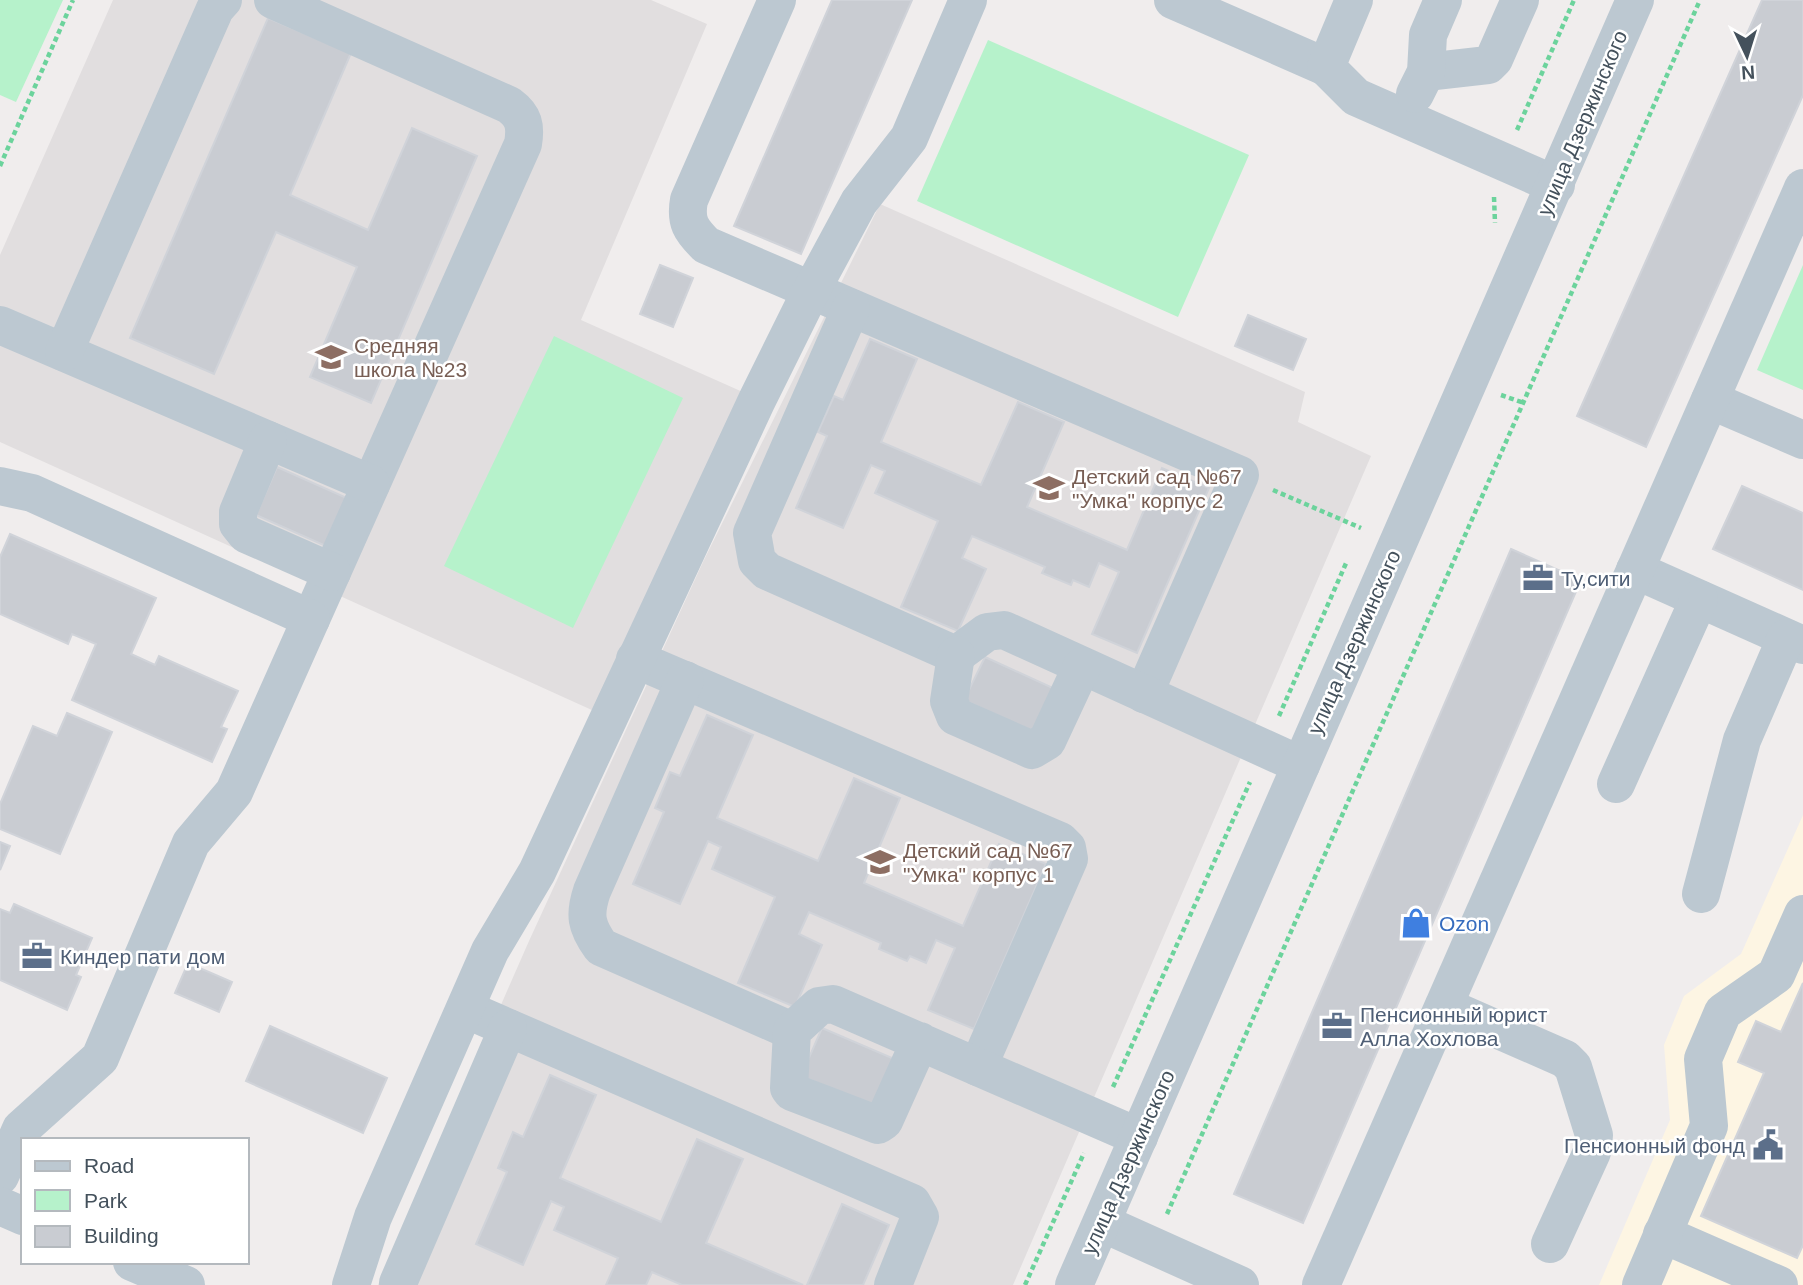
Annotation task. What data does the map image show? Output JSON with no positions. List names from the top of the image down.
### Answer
{
  "streets": {
    "street": ["улица Дзержинского"]
  },
  "places": {
    "school or university": ["Средняя школа №23", "Детский сад №67 \"Умка\" корпус 2", "Детский сад №67 \"Умка\" корпус 1"],
    "office": ["Ту,сити", "Киндер пати дом", "Пенсионный юрист Алла Хохлова"],
    "shop": ["Ozon"],
    "public building": ["Пенсионный фонд"]
  },
  "legend": ["Road", "Park", "Building"],
  "north": "bottom"
}
